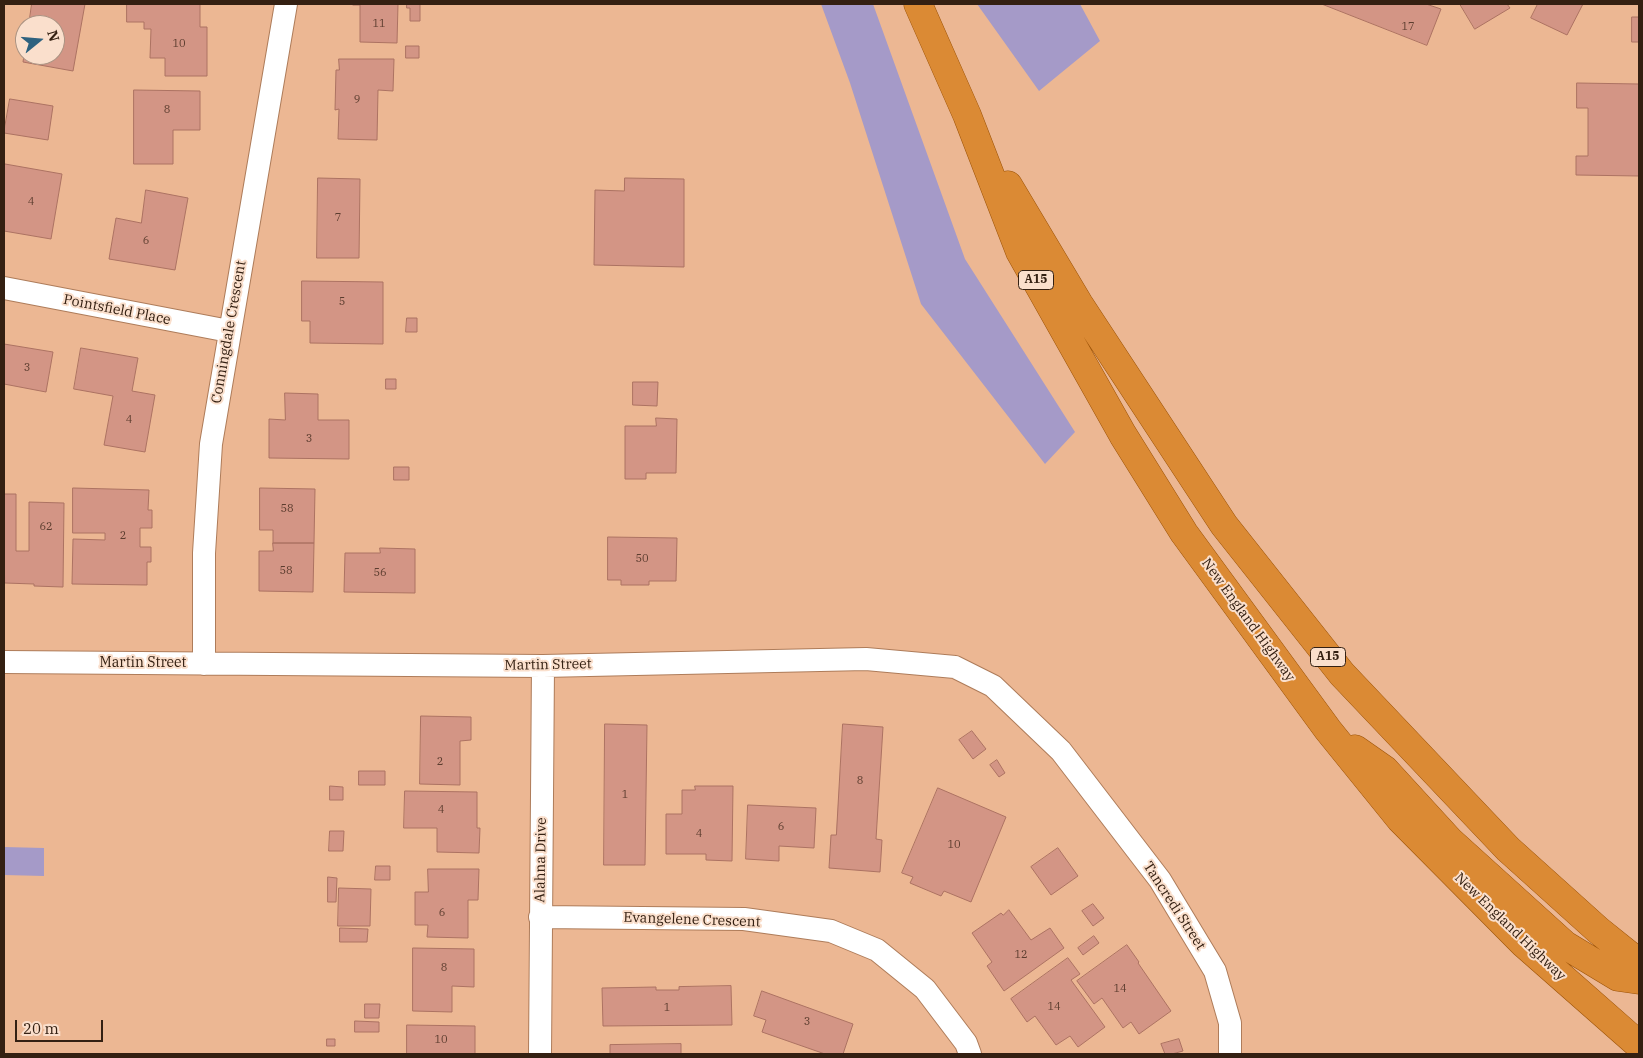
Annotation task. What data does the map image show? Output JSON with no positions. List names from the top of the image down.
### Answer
{
  "streets": {
    "highway": ["A15", "New England Highway"],
    "street": [
      "Pointsfield Place",
      "Conningdale Crescent",
      "Martin Street",
      "Alahna Drive",
      "Tancredi Street",
      "Evangelene Crescent"
    ]
  },
  "crossings": [
    ["Pointsfield Place", "Conningdale Crescent"],
    ["Conningdale Crescent", "Martin Street"],
    ["Martin Street", "Alahna Drive"],
    ["Martin Street", "Tancredi Street"],
    ["Alahna Drive", "Evangelene Crescent"]
  ],
  "house_numbers": [
    "11",
    "17",
    "10",
    "9",
    "8",
    "4",
    "7",
    "6",
    "5",
    "3",
    "4",
    "3",
    "58",
    "62",
    "2",
    "50",
    "58",
    "56",
    "2",
    "8",
    "1",
    "4",
    "6",
    "4",
    "10",
    "6",
    "12",
    "8",
    "14",
    "14",
    "1",
    "3",
    "10"
  ],
  "scale_bar": "20 m",
  "north": "right"
}
